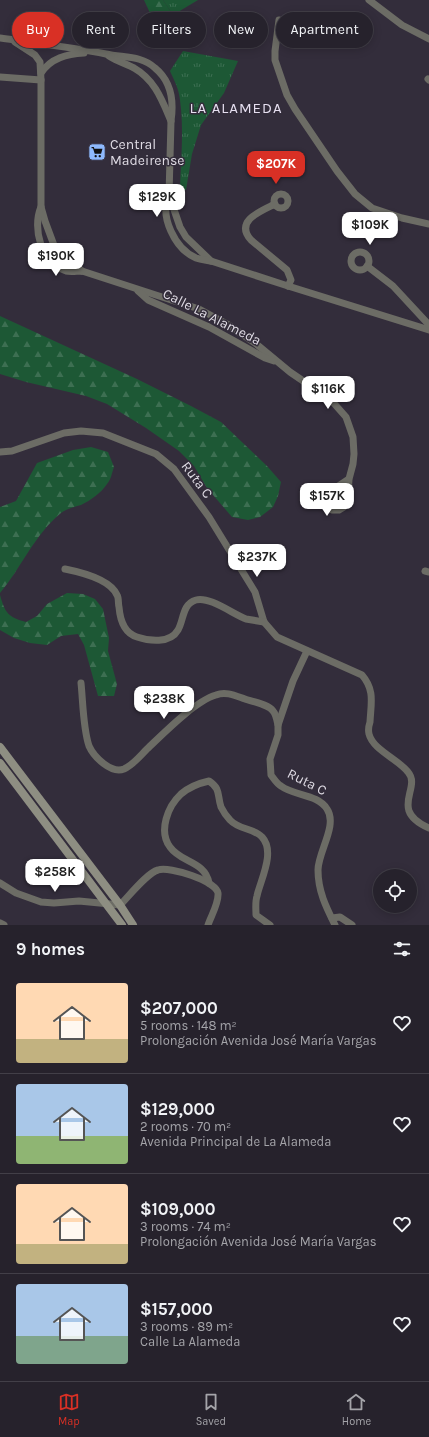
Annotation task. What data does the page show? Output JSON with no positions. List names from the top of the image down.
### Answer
{
  "streets": {
    "street": ["Calle La Alameda", "Ruta C"]
  },
  "districts": ["LA ALAMEDA"],
  "places": {
    "supermarket": ["Central Madeirense"]
  },
  "page": {
    "chip": [
      "Buy",
      "Rent",
      "Filters",
      "New",
      "Apartment"
    ],
    "price": [
      "$207K",
      "$129K",
      "$109K",
      "$190K",
      "$116K",
      "$157K",
      "$237K",
      "$238K",
      "$258K"
    ],
    "heading": "9 homes",
    "list": [
      {
        "name": "$207,000",
        "note": "5 rooms · 148 m² · Prolongación Avenida José María Vargas"
      },
      {
        "name": "$129,000",
        "note": "2 rooms · 70 m² · Avenida Principal de La Alameda"
      },
      {
        "name": "$109,000",
        "note": "3 rooms · 74 m² · Prolongación Avenida José María Vargas"
      },
      {
        "name": "$157,000",
        "note": "3 rooms · 89 m² · Calle La Alameda"
      }
    ],
    "tabs": ["Map", "Saved", "Home"]
  }
}
